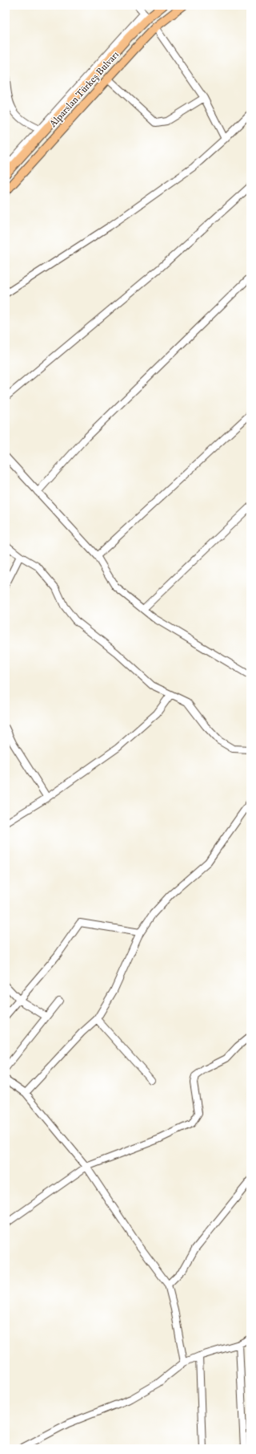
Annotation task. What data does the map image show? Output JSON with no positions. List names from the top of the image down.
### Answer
{
  "streets": {
    "main road": ["Alparslan Türkeş Bulvarı"]
  }
}
